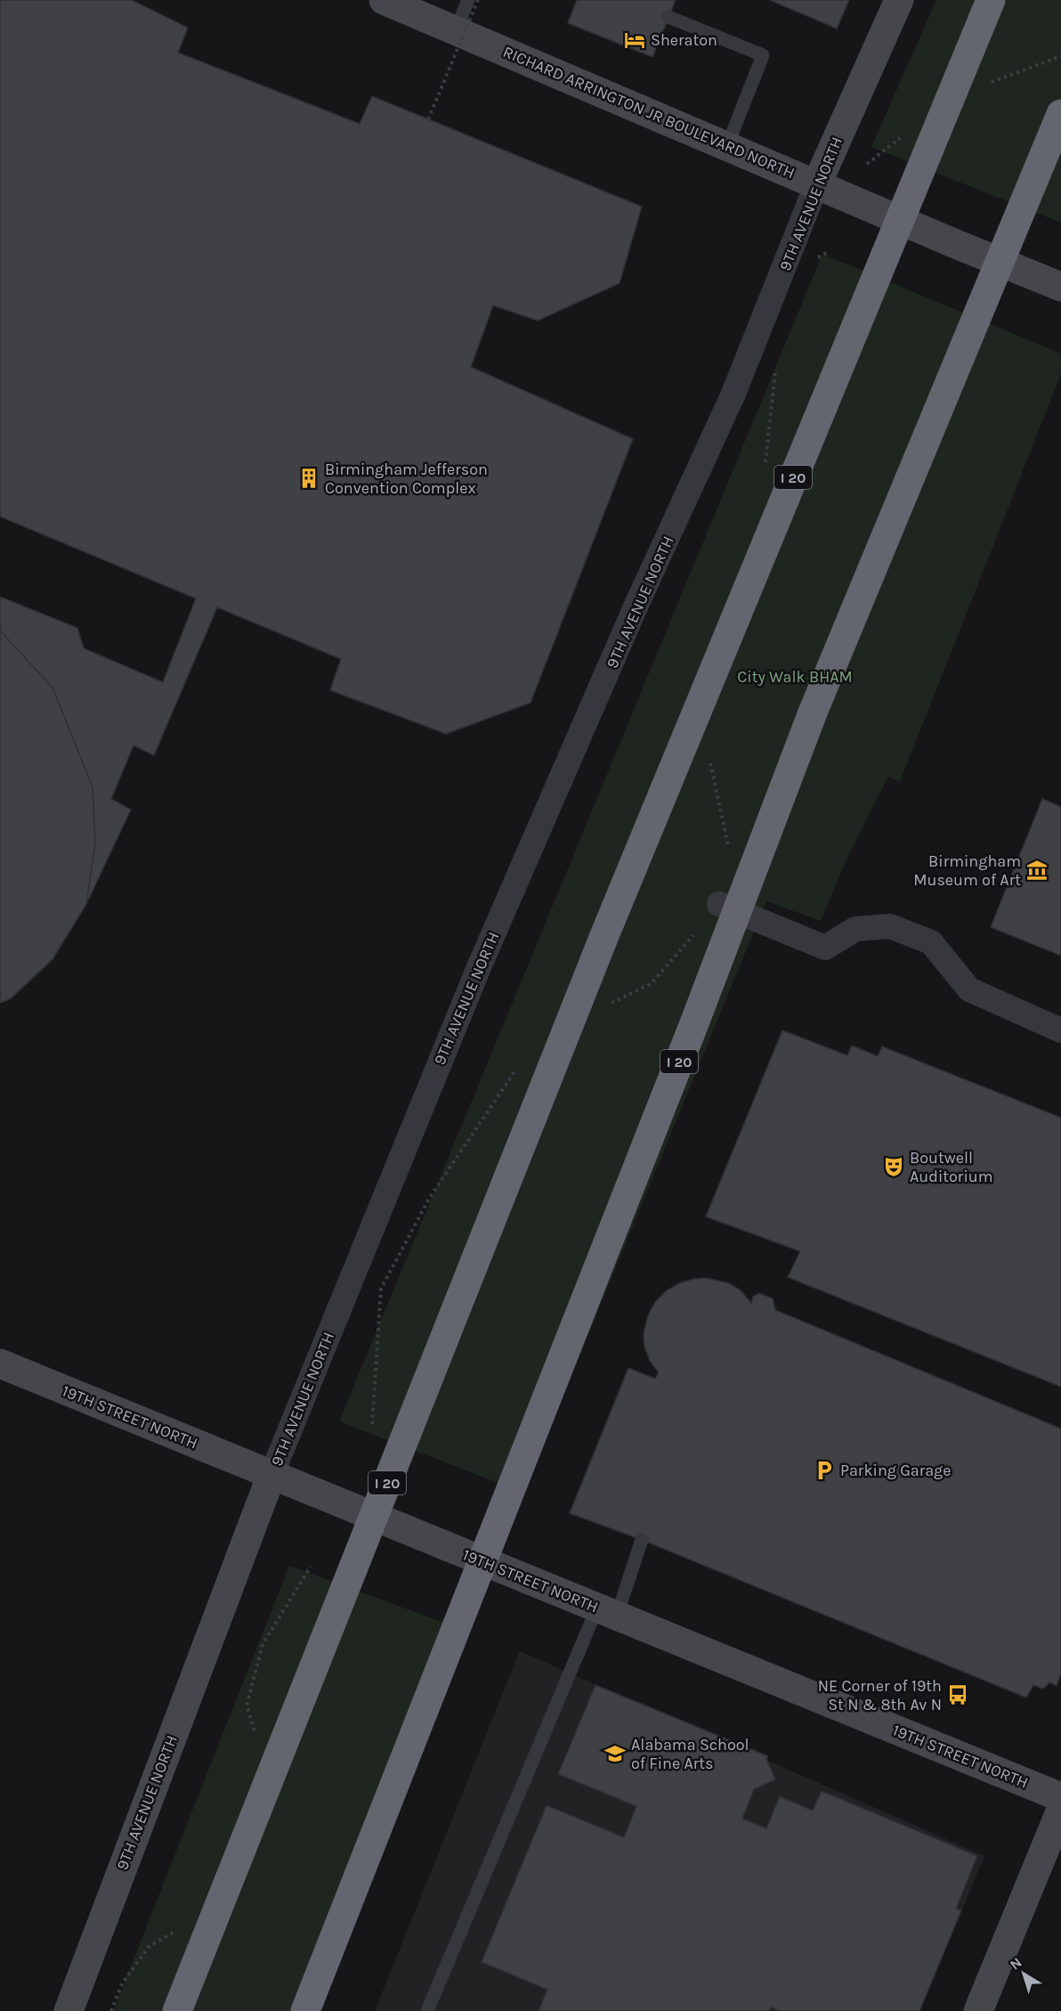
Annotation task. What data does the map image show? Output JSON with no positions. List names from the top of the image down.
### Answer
{
  "streets": {
    "highway": ["I 20"],
    "main road": ["RICHARD ARRINGTON JR BOULEVARD NORTH", "9TH AVENUE NORTH", "19TH STREET NORTH"]
  },
  "crossings": [
    ["RICHARD ARRINGTON JR BOULEVARD NORTH", "9TH AVENUE NORTH"],
    ["9TH AVENUE NORTH", "19TH STREET NORTH"]
  ],
  "parks": ["City Walk BHAM"],
  "places": {
    "hotel": ["Sheraton"],
    "building": ["Birmingham Jefferson Convention Complex"],
    "museum": ["Birmingham Museum of Art"],
    "theatre": ["Boutwell Auditorium"],
    "parking": ["Parking Garage"],
    "bus stop": ["NE Corner of 19th St N & 8th Av N"],
    "school or university": ["Alabama School of Fine Arts"]
  },
  "north": "top left"
}
